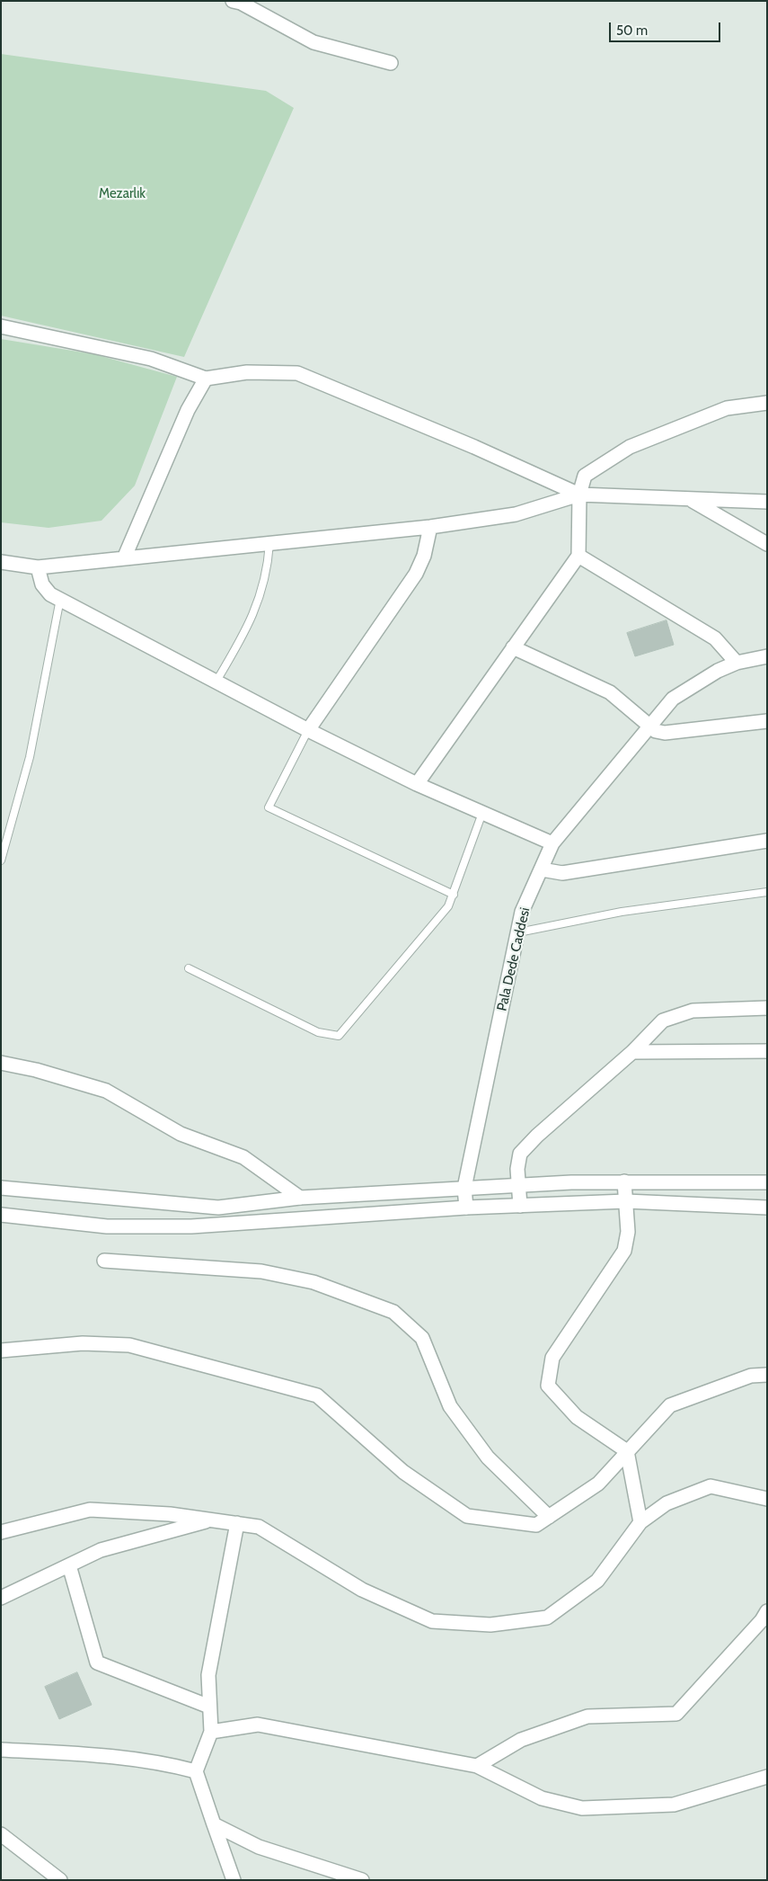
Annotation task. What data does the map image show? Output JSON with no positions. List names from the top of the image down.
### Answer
{
  "streets": {
    "street": ["Pala Dede Caddesi"]
  },
  "parks": ["Mezarlık"],
  "scale_bar": "50 m"
}
